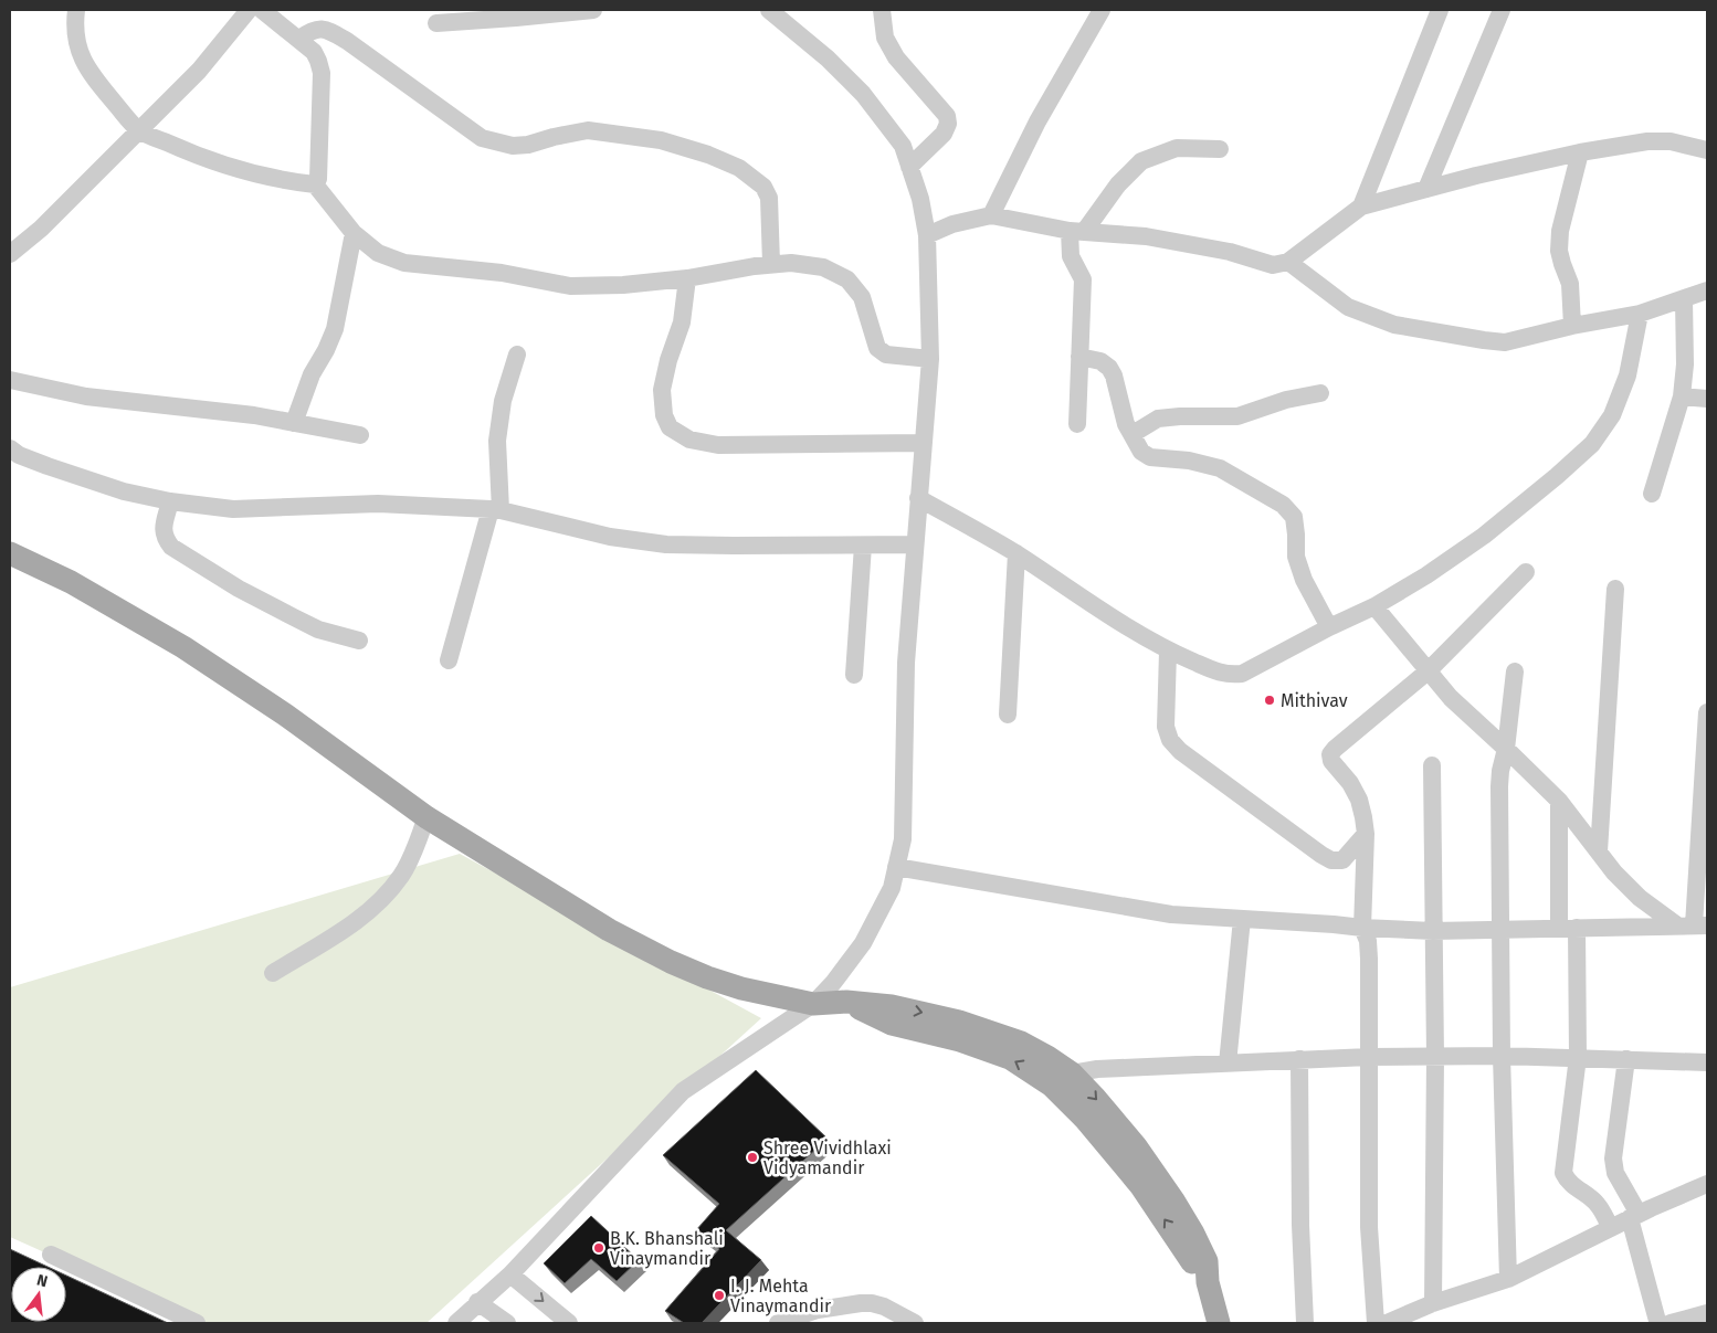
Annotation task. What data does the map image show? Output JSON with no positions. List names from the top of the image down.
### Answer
{
  "places": [
    "Mithivav",
    "Shree Vividhlaxi Vidyamandir",
    "B.K. Bhanshali Vinaymandir",
    "I. J. Mehta Vinaymandir"
  ],
  "north": "top"
}
